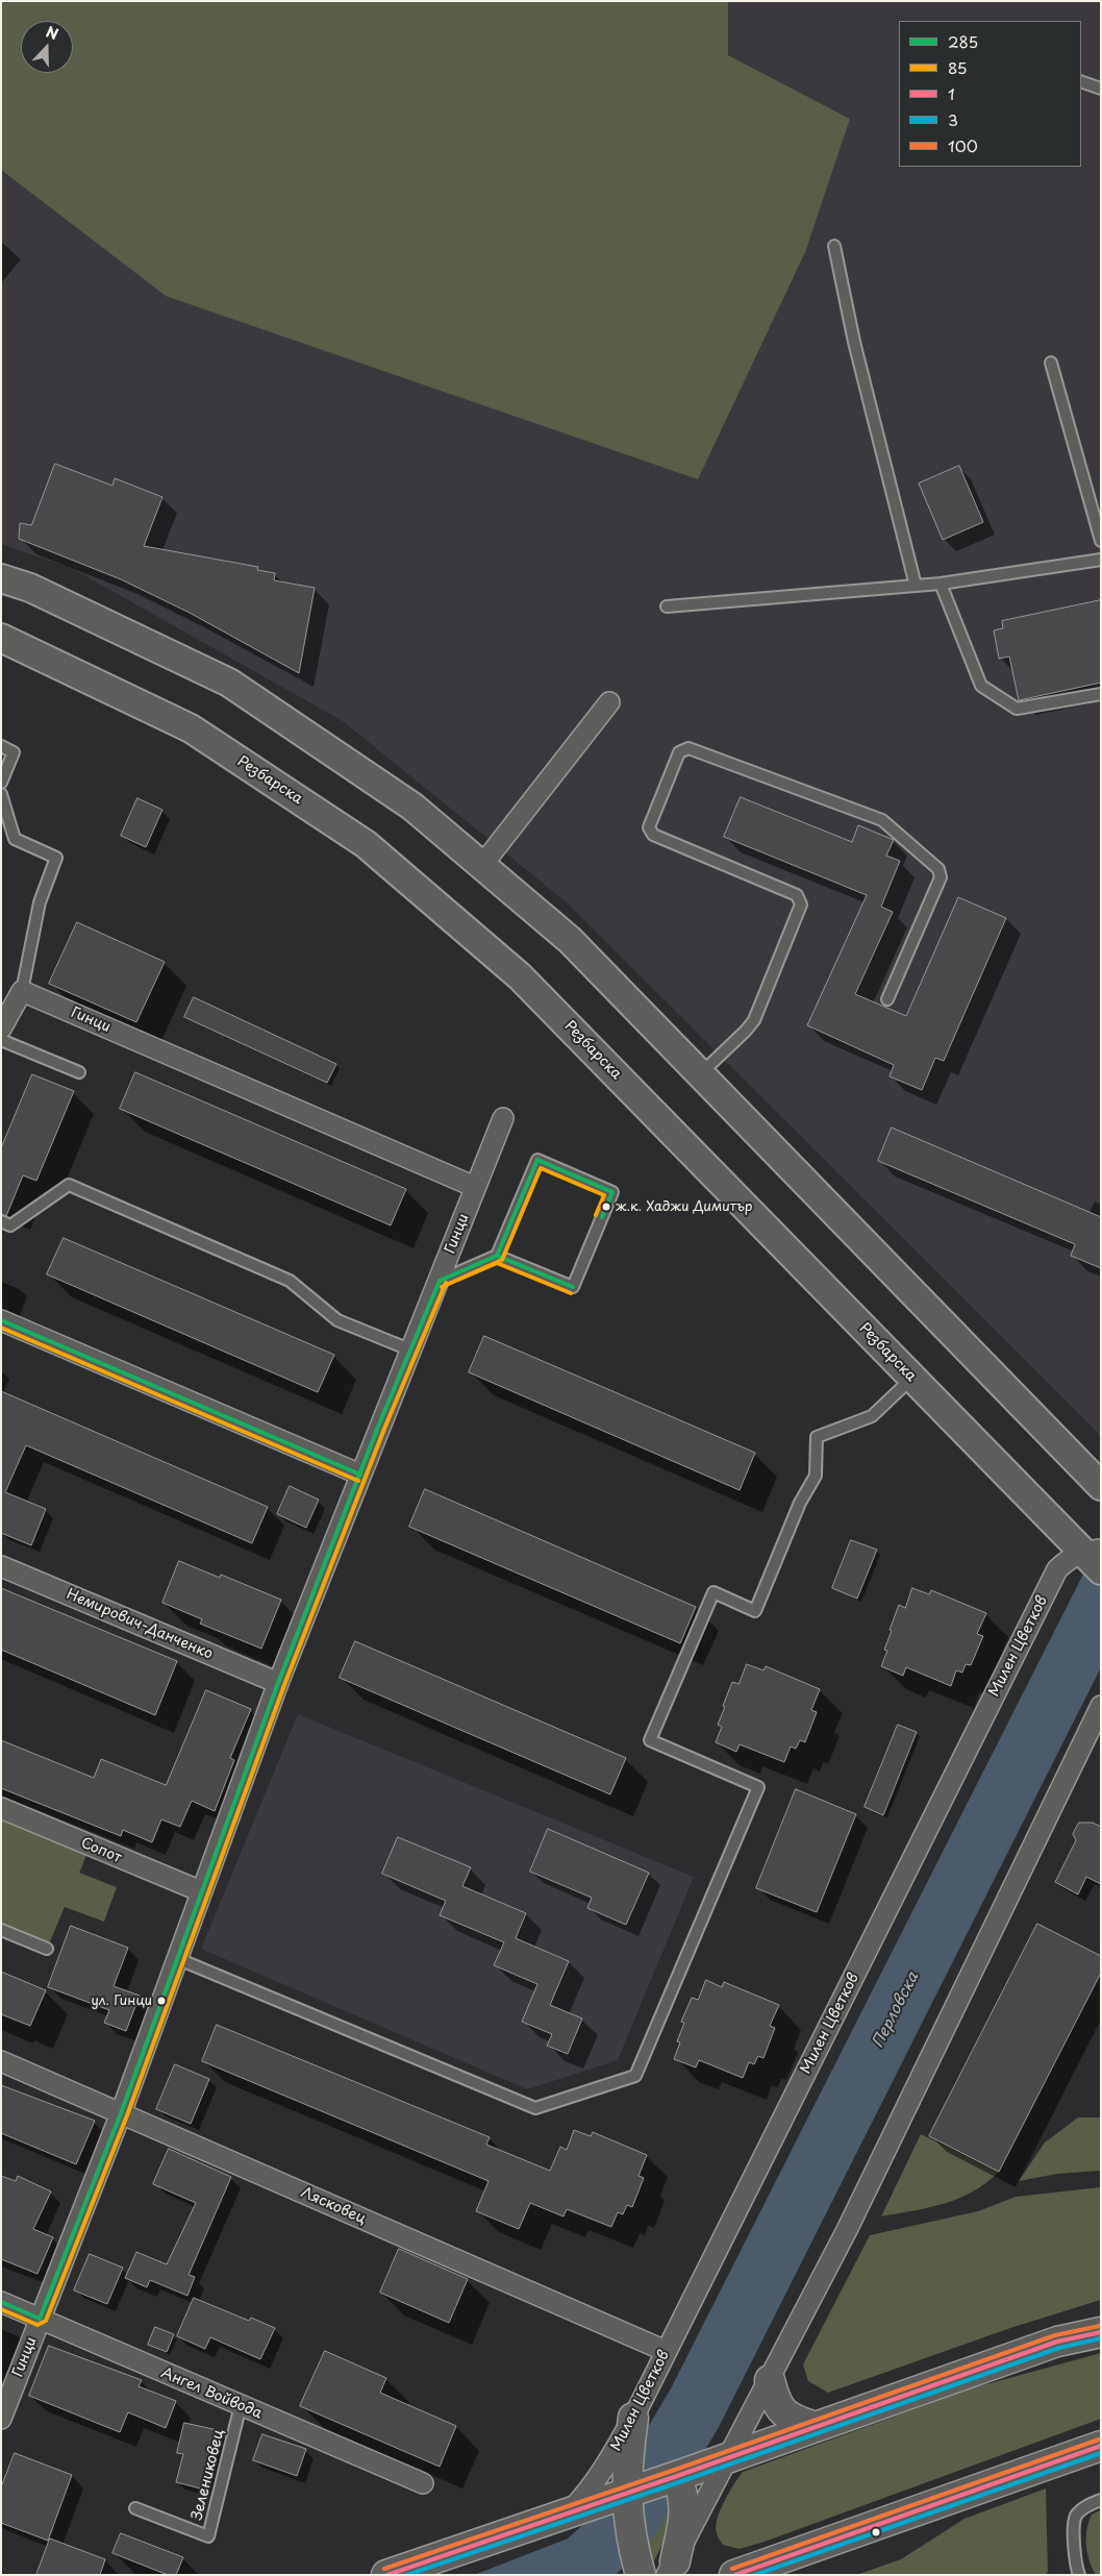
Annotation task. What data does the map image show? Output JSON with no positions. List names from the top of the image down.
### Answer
{
  "streets": {
    "street": [
      "Резбарска",
      "Гинци",
      "Немирович-Данченко",
      "Милен Цветков",
      "Сопот",
      "Лясковец",
      "Ангел Войвода"
    ],
    "lane": ["Зелениковец"]
  },
  "crossings": [
    ["Резбарска", "Милен Цветков"],
    ["Гинци", "Немирович-Данченко"],
    ["Гинци", "Сопот"],
    ["Гинци", "Лясковец"],
    ["Гинци", "Ангел Войвода"],
    ["Милен Цветков", "Лясковец"],
    ["Ангел Войвода", "Зелениковец"]
  ],
  "water": ["Перловска"],
  "places": ["ж.к. Хаджи Димитър", "ул. Гинци"],
  "lines": [
    "transit line 285",
    "transit line 85",
    "transit line 100",
    "transit line 1",
    "transit line 3"
  ],
  "legend": [
    "285",
    "85",
    "1",
    "3",
    "100"
  ],
  "north": "top"
}
